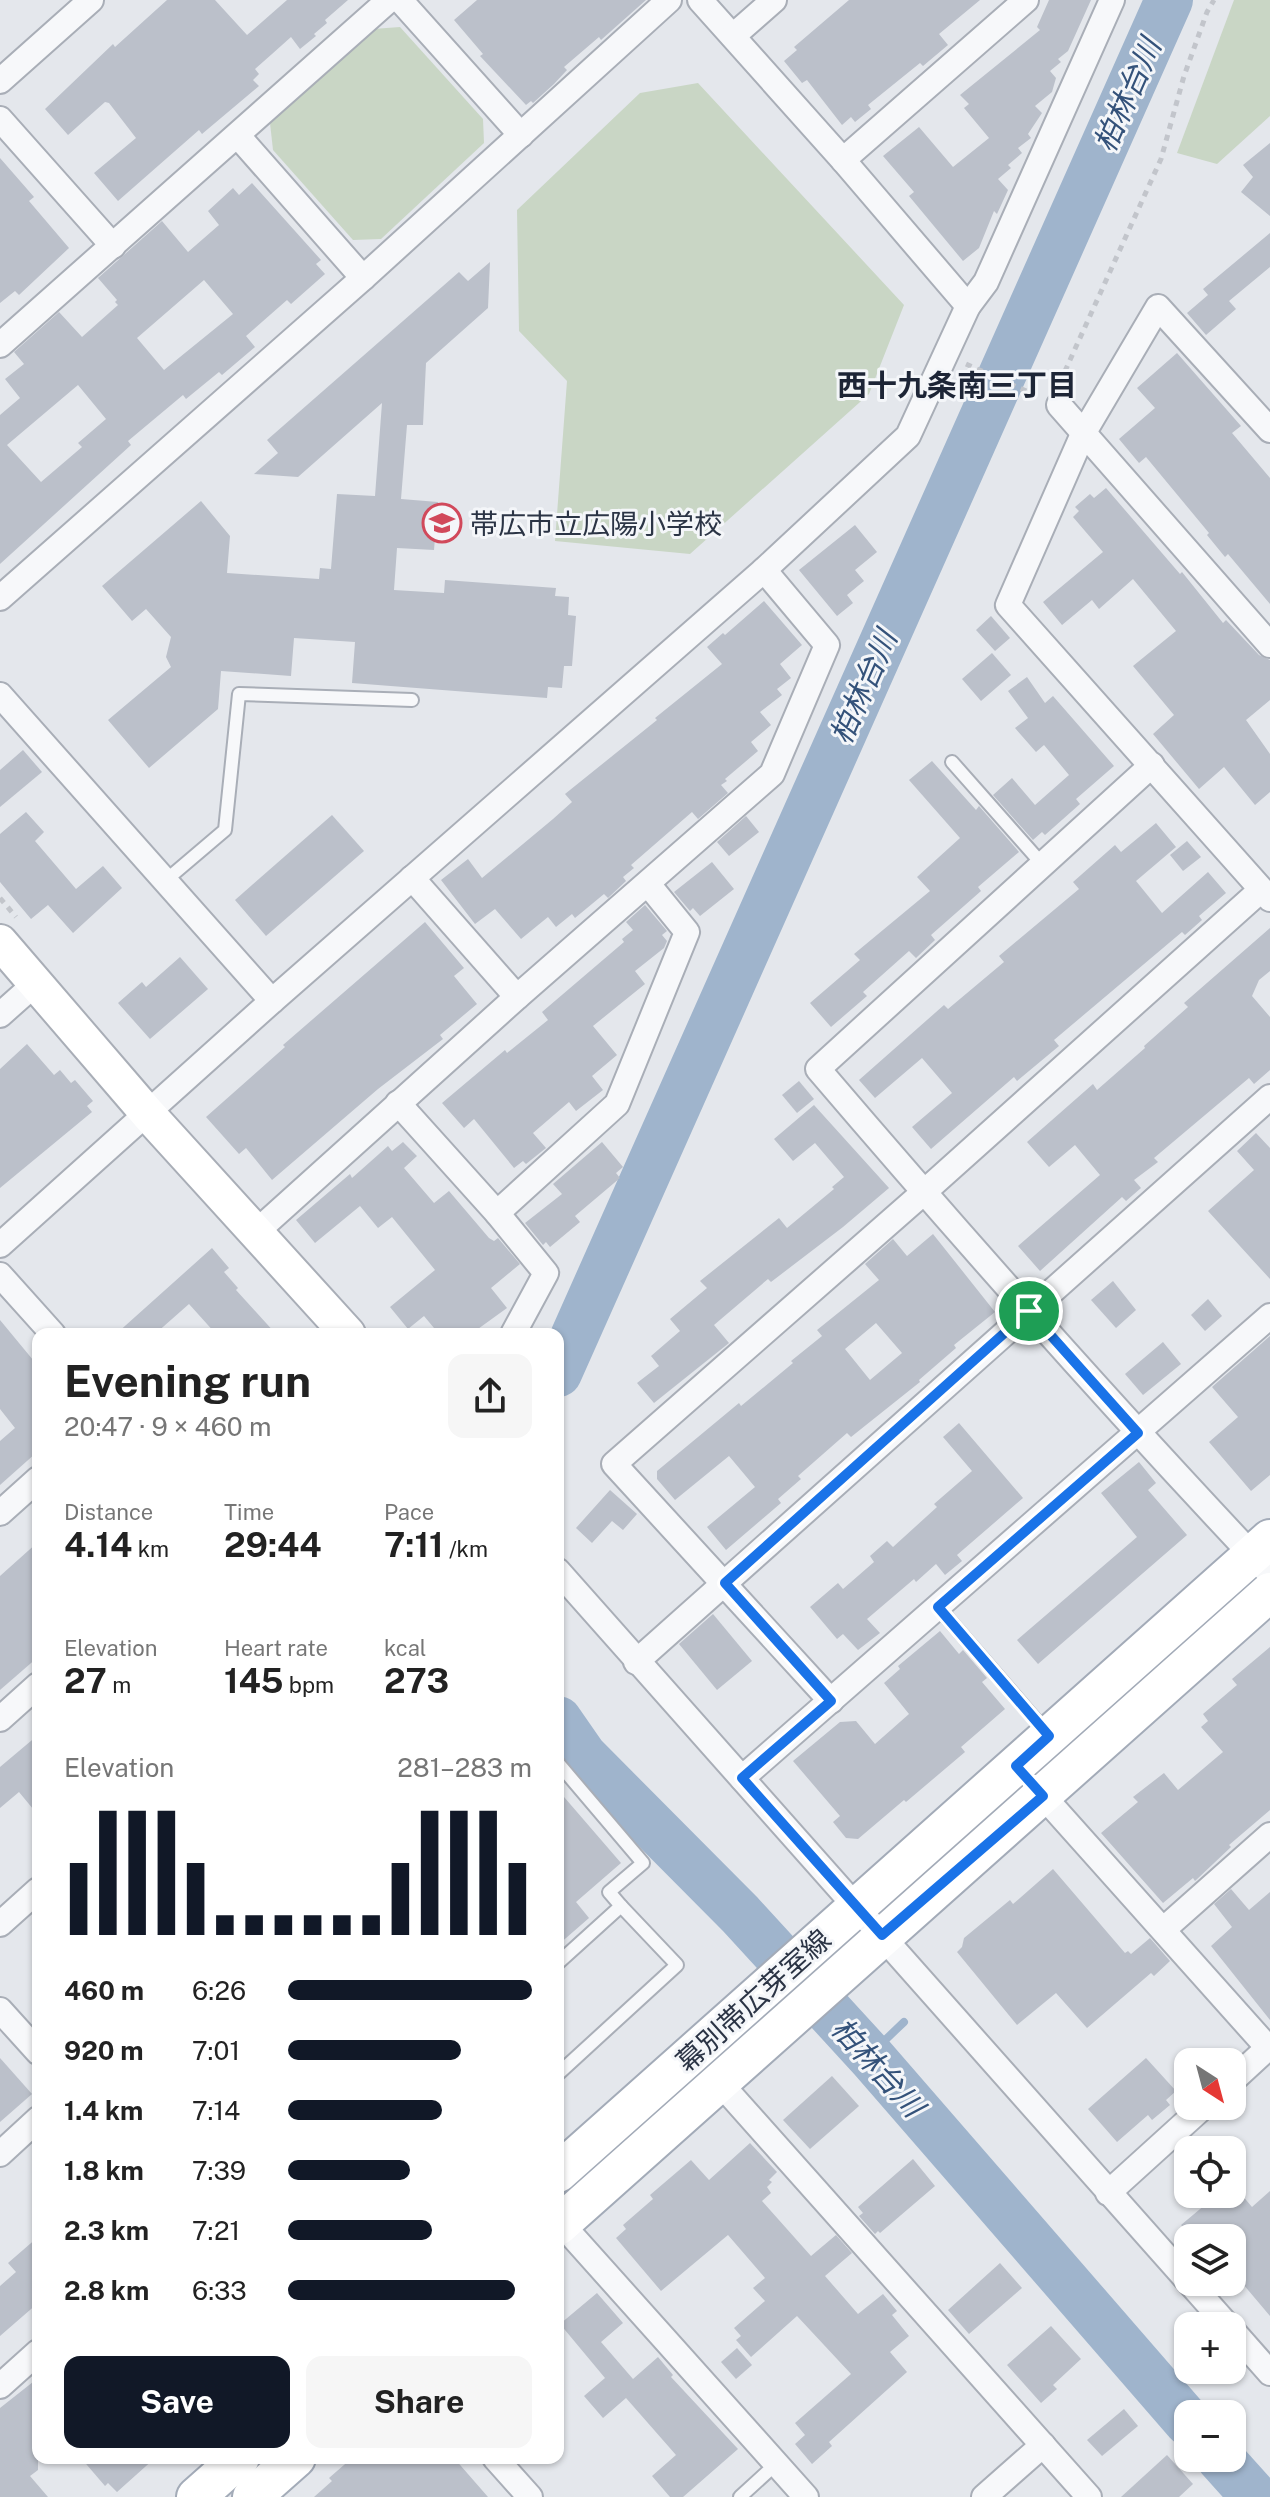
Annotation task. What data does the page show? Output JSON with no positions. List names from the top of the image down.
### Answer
{
  "streets": {
    "main road": ["幕別帯広芽室線"]
  },
  "districts": ["西十九条南三丁目"],
  "water": ["柏林台川"],
  "places": {
    "school or university": ["帯広市立広陽小学校"]
  },
  "north": "bottom right",
  "page": {
    "heading": ["Evening run", "20:47 · 9 × 460 m"],
    "stats": [
      ["Distance", "4.14 km"],
      ["Time", "29:44"],
      ["Pace", "7:11 /km"],
      ["Elevation", "27 m"],
      ["Heart rate", "145 bpm"],
      ["kcal", "273"]
    ],
    "chart": ["Elevation", "281–283 m"],
    "list": [
      {
        "name": "460 m",
        "note": "6:26"
      },
      {
        "name": "920 m",
        "note": "7:01"
      },
      {
        "name": "1.4 km",
        "note": "7:14"
      },
      {
        "name": "1.8 km",
        "note": "7:39"
      },
      {
        "name": "2.3 km",
        "note": "7:21"
      },
      {
        "name": "2.8 km",
        "note": "6:33"
      }
    ],
    "map_buttons": ["+", "−"],
    "buttons": ["Save", "Share"]
  }
}
